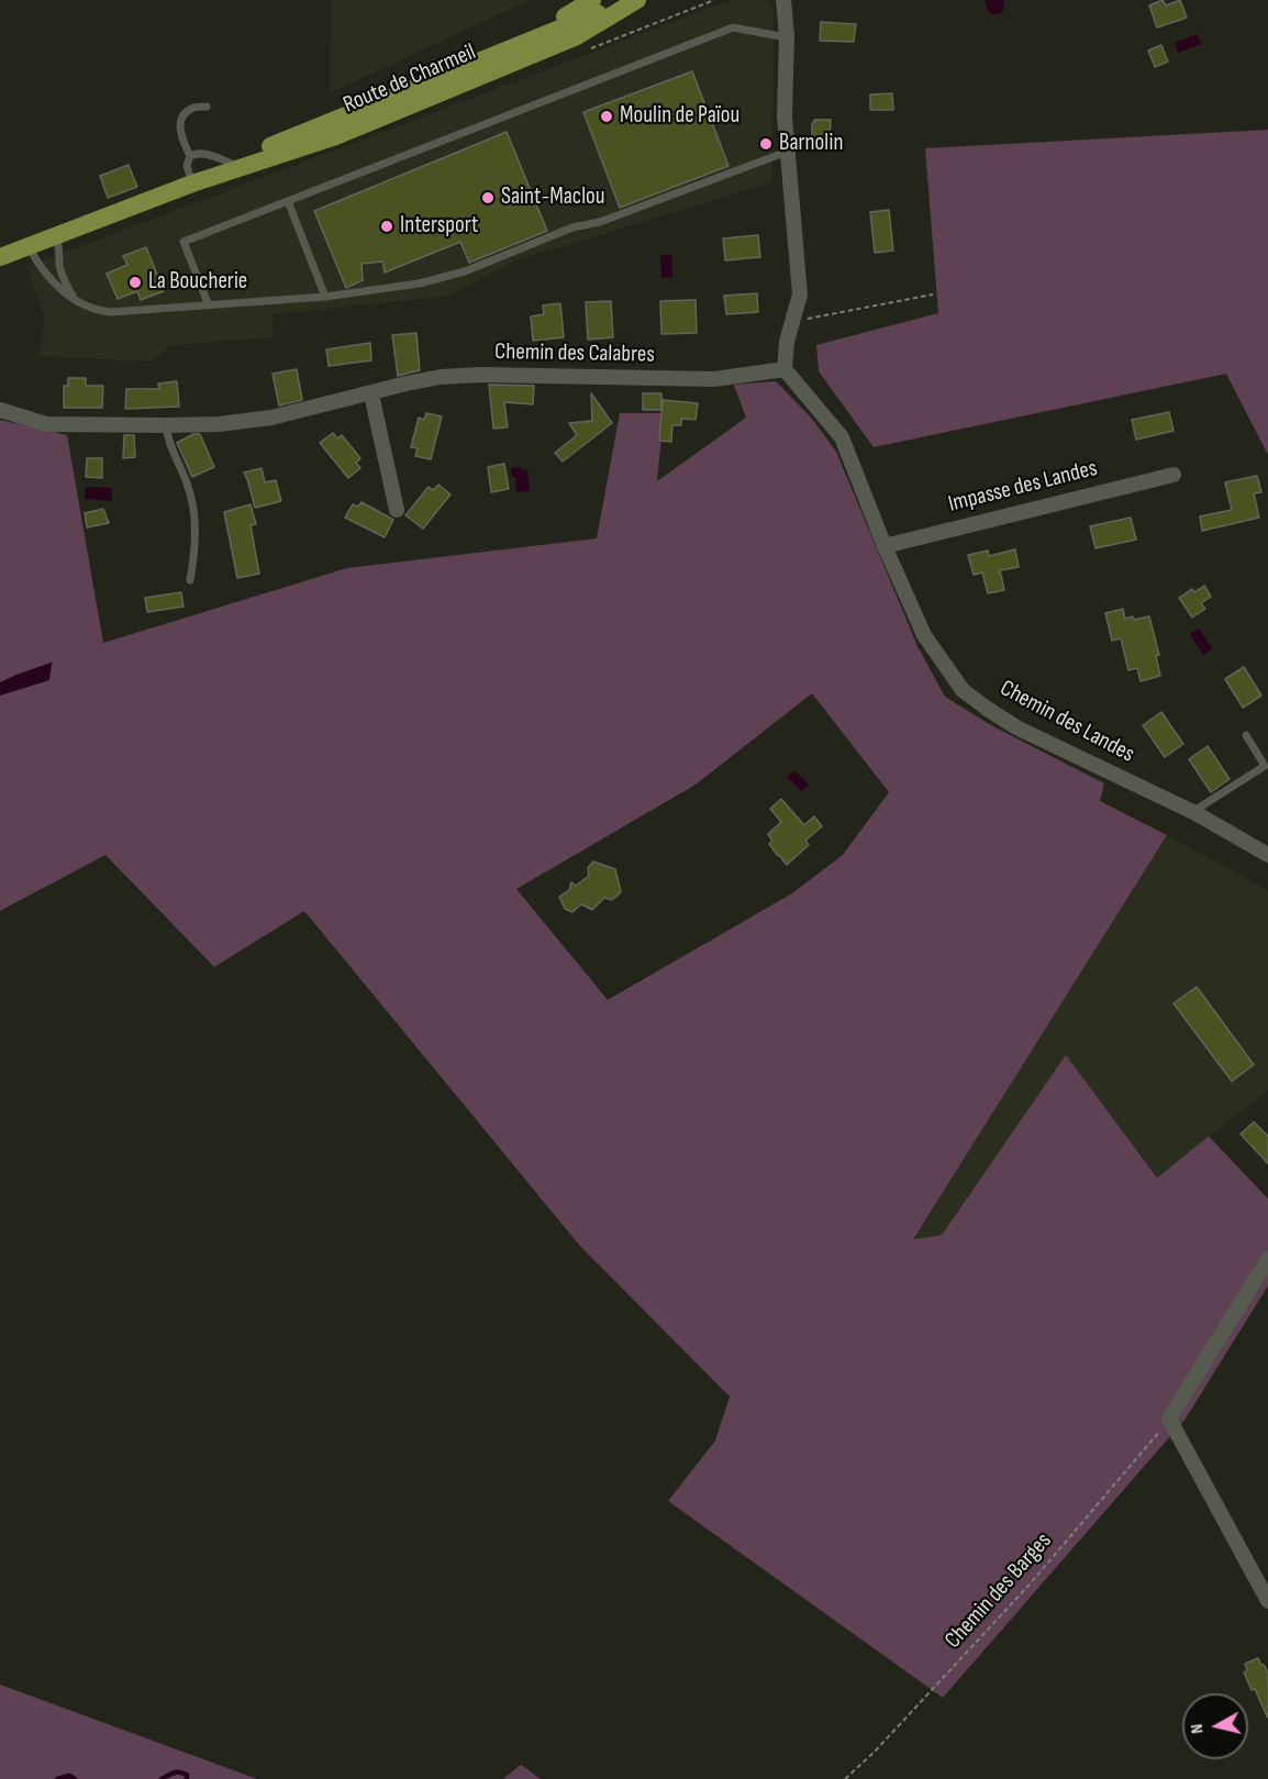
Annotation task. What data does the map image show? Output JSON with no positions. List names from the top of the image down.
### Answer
{
  "streets": {
    "main road": ["Route de Charmeil"],
    "street": ["Chemin des Calabres", "Impasse des Landes", "Chemin des Landes"],
    "path": ["Chemin des Barges"]
  },
  "crossings": [
    ["Chemin des Calabres", "Chemin des Landes"],
    ["Impasse des Landes", "Chemin des Landes"]
  ],
  "places": [
    "Moulin de Païou",
    "Barnolin",
    "Saint-Maclou",
    "Intersport",
    "La Boucherie"
  ],
  "north": "left"
}
